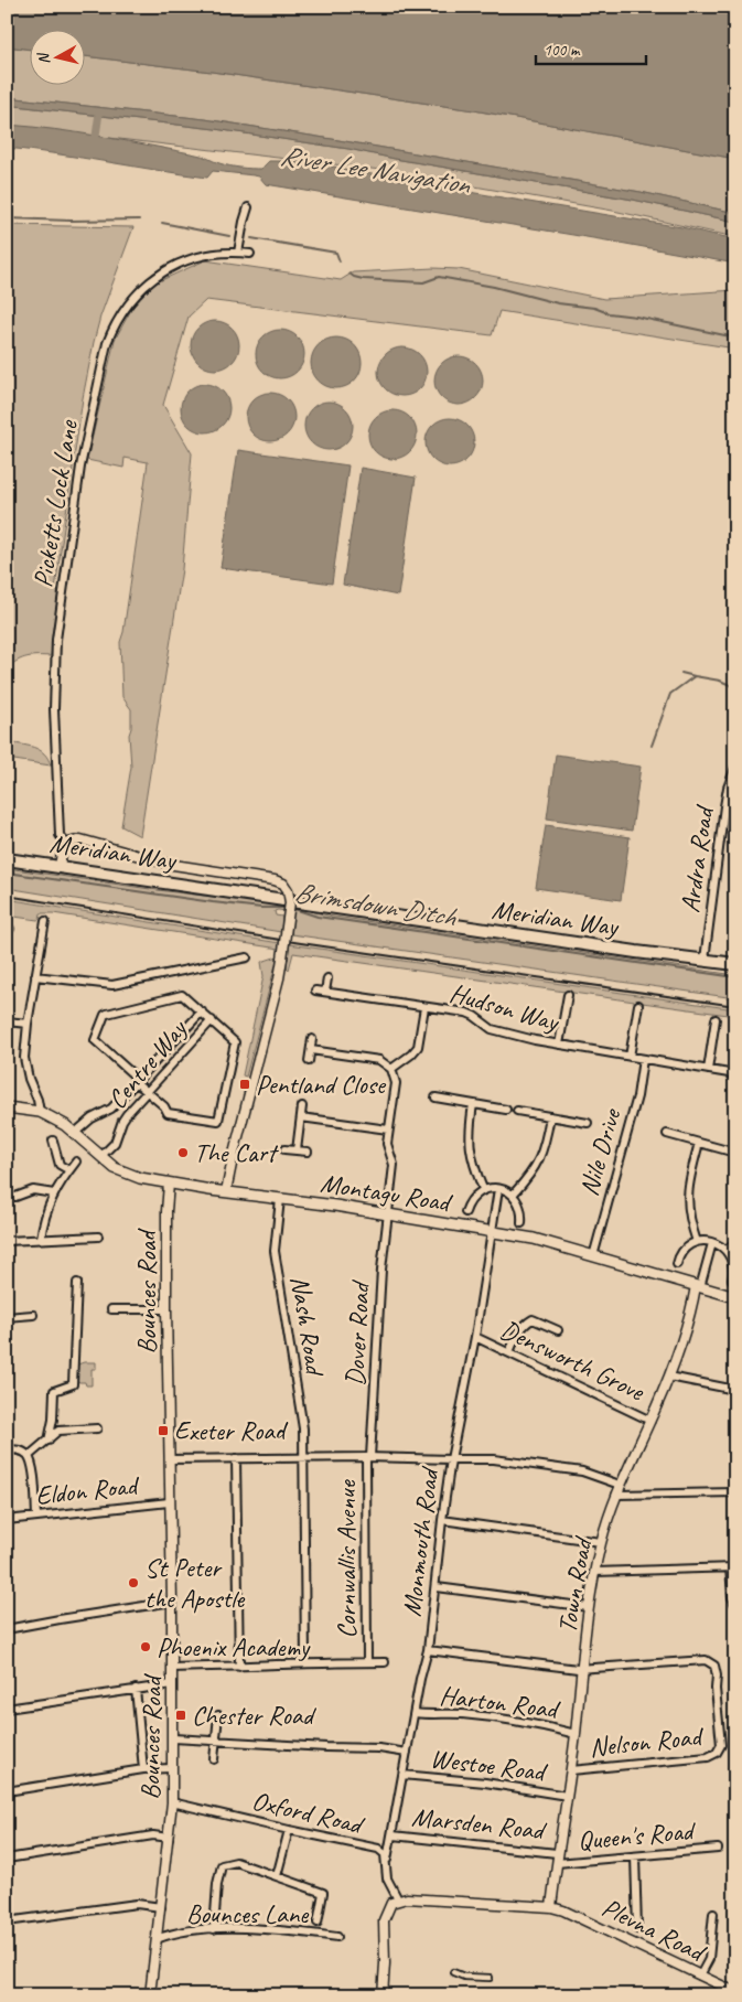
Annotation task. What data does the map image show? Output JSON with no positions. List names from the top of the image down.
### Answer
{
  "streets": {
    "main road": ["Meridian Way", "Montagu Road"],
    "street": [
      "Picketts Lock Lane",
      "Ardra Road",
      "Hudson Way",
      "Centre Way",
      "Nile Drive",
      "Bounces Road",
      "Nash Road",
      "Dover Road",
      "Densworth Grove",
      "Eldon Road",
      "Monmouth Road",
      "Cornwallis Avenue",
      "Town Road",
      "Harton Road",
      "Nelson Road",
      "Westoe Road",
      "Oxford Road",
      "Marsden Road",
      "Queen's Road",
      "Bounces Lane",
      "Plevna Road"
    ]
  },
  "crossings": [
    ["Meridian Way", "Ardra Road"],
    ["Hudson Way", "Nile Drive"],
    ["Centre Way", "Montagu Road"],
    ["Nile Drive", "Montagu Road"],
    ["Montagu Road", "Bounces Road"],
    ["Montagu Road", "Nash Road"],
    ["Montagu Road", "Dover Road"],
    ["Montagu Road", "Monmouth Road"],
    ["Montagu Road", "Town Road"],
    ["Bounces Road", "Eldon Road"],
    ["Bounces Road", "Oxford Road"],
    ["Bounces Road", "Bounces Lane"],
    ["Dover Road", "Cornwallis Avenue"],
    ["Densworth Grove", "Monmouth Road"],
    ["Densworth Grove", "Town Road"],
    ["Monmouth Road", "Harton Road"],
    ["Monmouth Road", "Westoe Road"],
    ["Monmouth Road", "Oxford Road"],
    ["Monmouth Road", "Marsden Road"],
    ["Town Road", "Harton Road"],
    ["Town Road", "Nelson Road"],
    ["Town Road", "Westoe Road"],
    ["Town Road", "Marsden Road"],
    ["Town Road", "Queen's Road"],
    ["Town Road", "Plevna Road"],
    ["Oxford Road", "Plevna Road"]
  ],
  "water": ["River Lee Navigation", "Brimsdown Ditch"],
  "places": {
    "transit": ["Pentland Close", "Exeter Road", "Chester Road"],
    "other": ["The Cart", "St Peter the Apostle", "Phoenix Academy"]
  },
  "scale_bar": "100 m",
  "north": "left"
}
